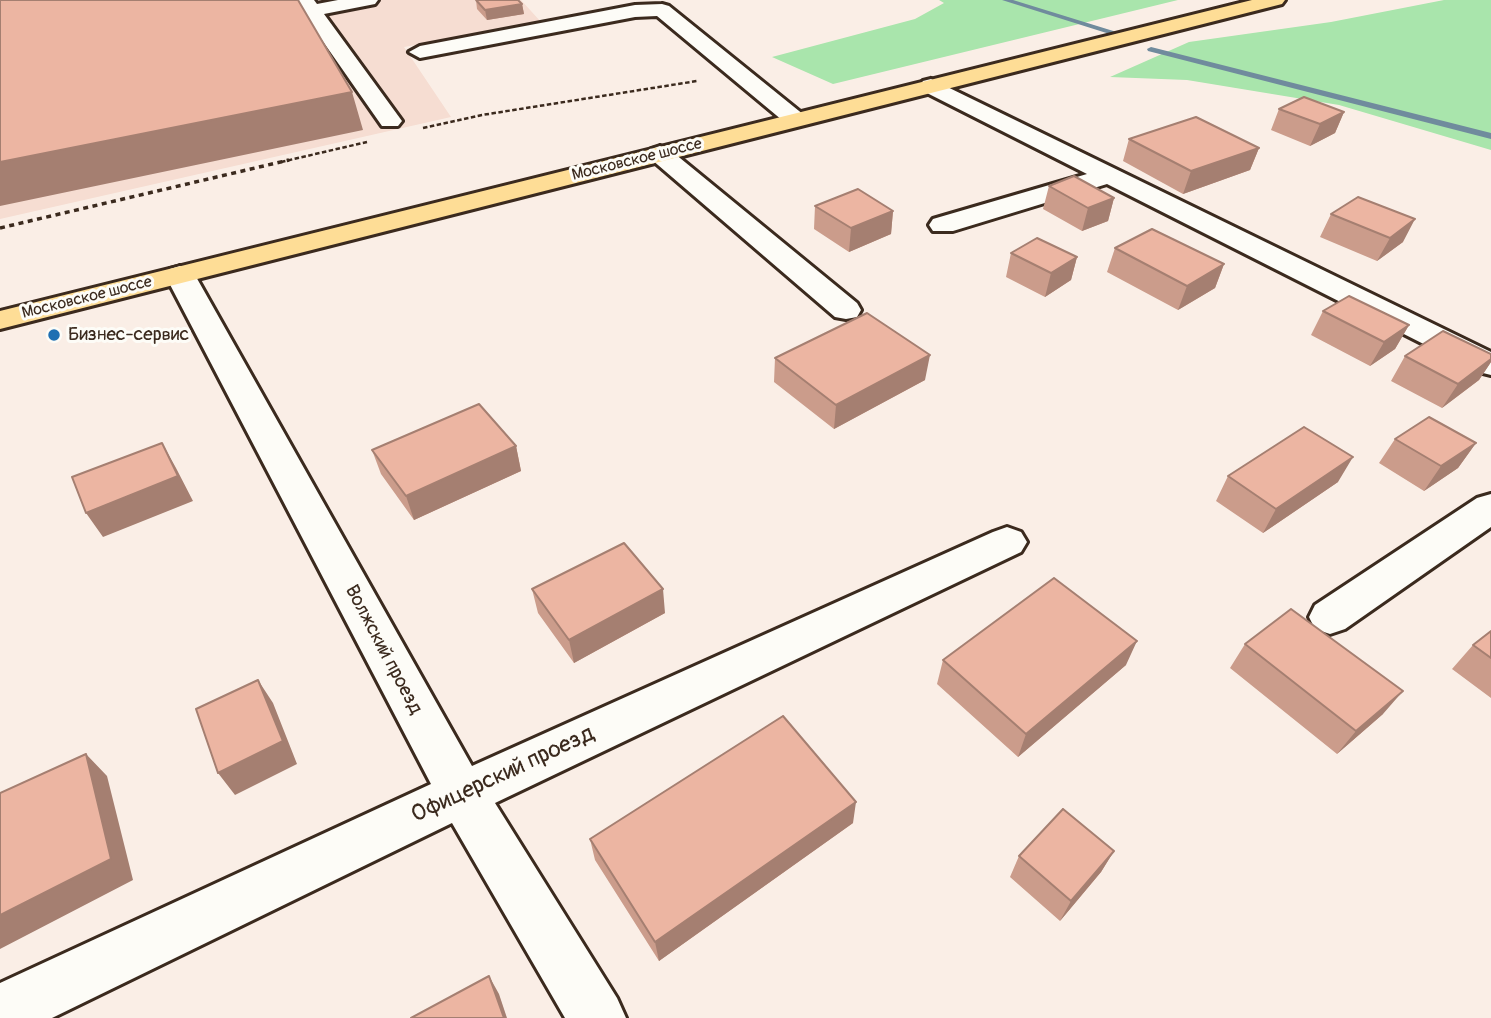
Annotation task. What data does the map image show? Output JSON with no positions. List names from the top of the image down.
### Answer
{
  "streets": {
    "main road": ["Московское шоссе"],
    "street": ["Волжский проезд", "Офицерский проезд"]
  },
  "crossings": [
    ["Московское шоссе", "Волжский проезд"],
    ["Волжский проезд", "Офицерский проезд"]
  ],
  "places": ["Бизнес-сервис"]
}
